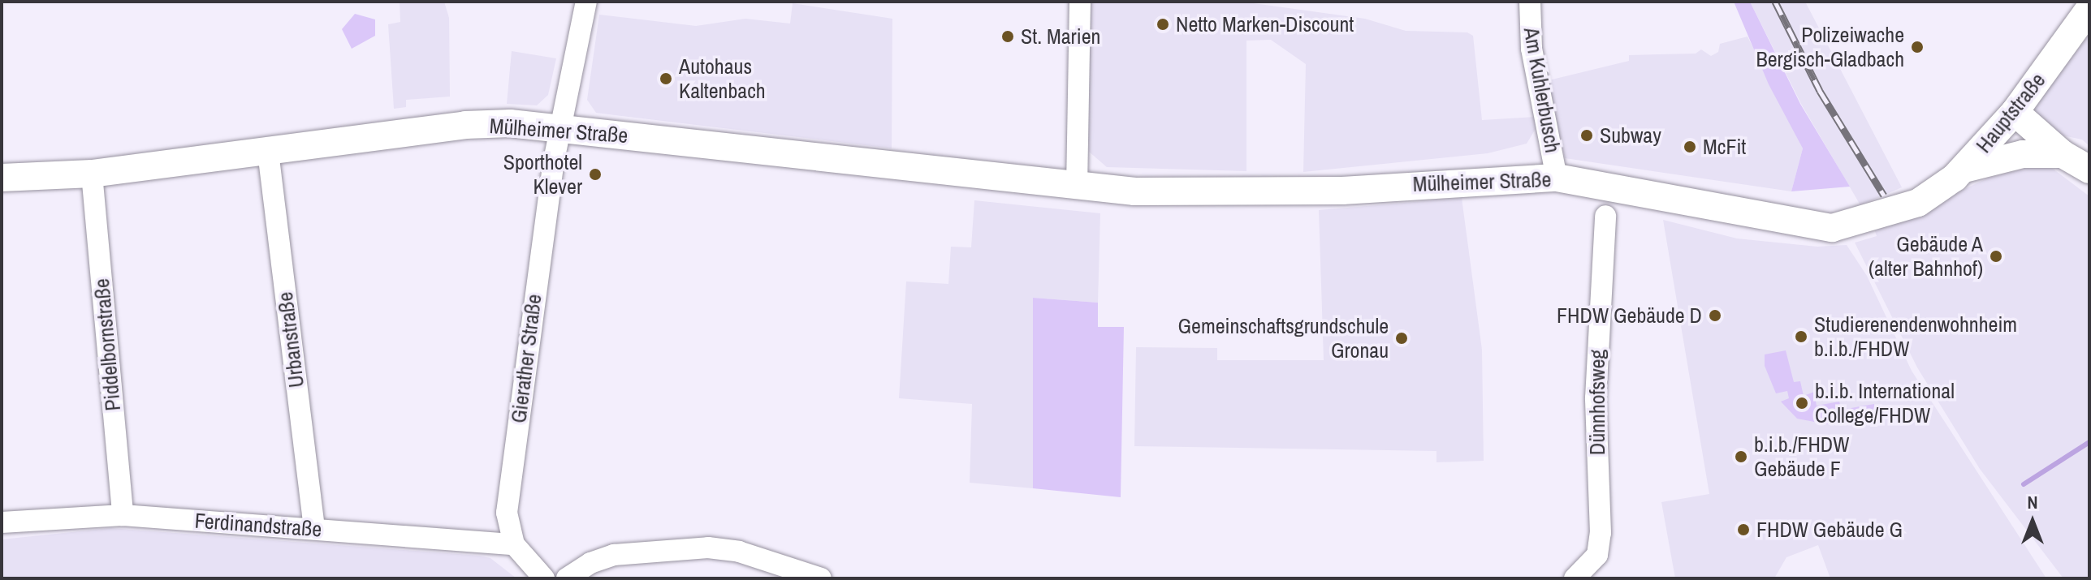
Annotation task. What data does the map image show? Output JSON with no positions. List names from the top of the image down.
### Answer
{
  "streets": {
    "main road": ["Hauptstraße", "Mülheimer Straße"],
    "street": [
      "Am Kuhlerbusch",
      "Urbanstraße",
      "Piddelbornstraße",
      "Gierather Straße",
      "Dünnhofsweg",
      "Ferdinandstraße"
    ]
  },
  "crossings": [
    ["Am Kuhlerbusch", "Mülheimer Straße"],
    ["Hauptstraße", "Mülheimer Straße"],
    ["Mülheimer Straße", "Urbanstraße"],
    ["Mülheimer Straße", "Piddelbornstraße"],
    ["Mülheimer Straße", "Gierather Straße"],
    ["Urbanstraße", "Ferdinandstraße"],
    ["Piddelbornstraße", "Ferdinandstraße"],
    ["Gierather Straße", "Ferdinandstraße"]
  ],
  "places": [
    "Netto Marken-Discount",
    "St. Marien",
    "Polizeiwache Bergisch-Gladbach",
    "Autohaus Kaltenbach",
    "Subway",
    "McFit",
    "Sporthotel Klever",
    "Gebäude A (alter Bahnhof)",
    "FHDW Gebäude D",
    "Studierenendenwohnheim b.i.b./FHDW",
    "Gemeinschaftsgrundschule Gronau",
    "b.i.b. International College/FHDW",
    "b.i.b./FHDW Gebäude F",
    "FHDW Gebäude G"
  ],
  "north": "top"
}
